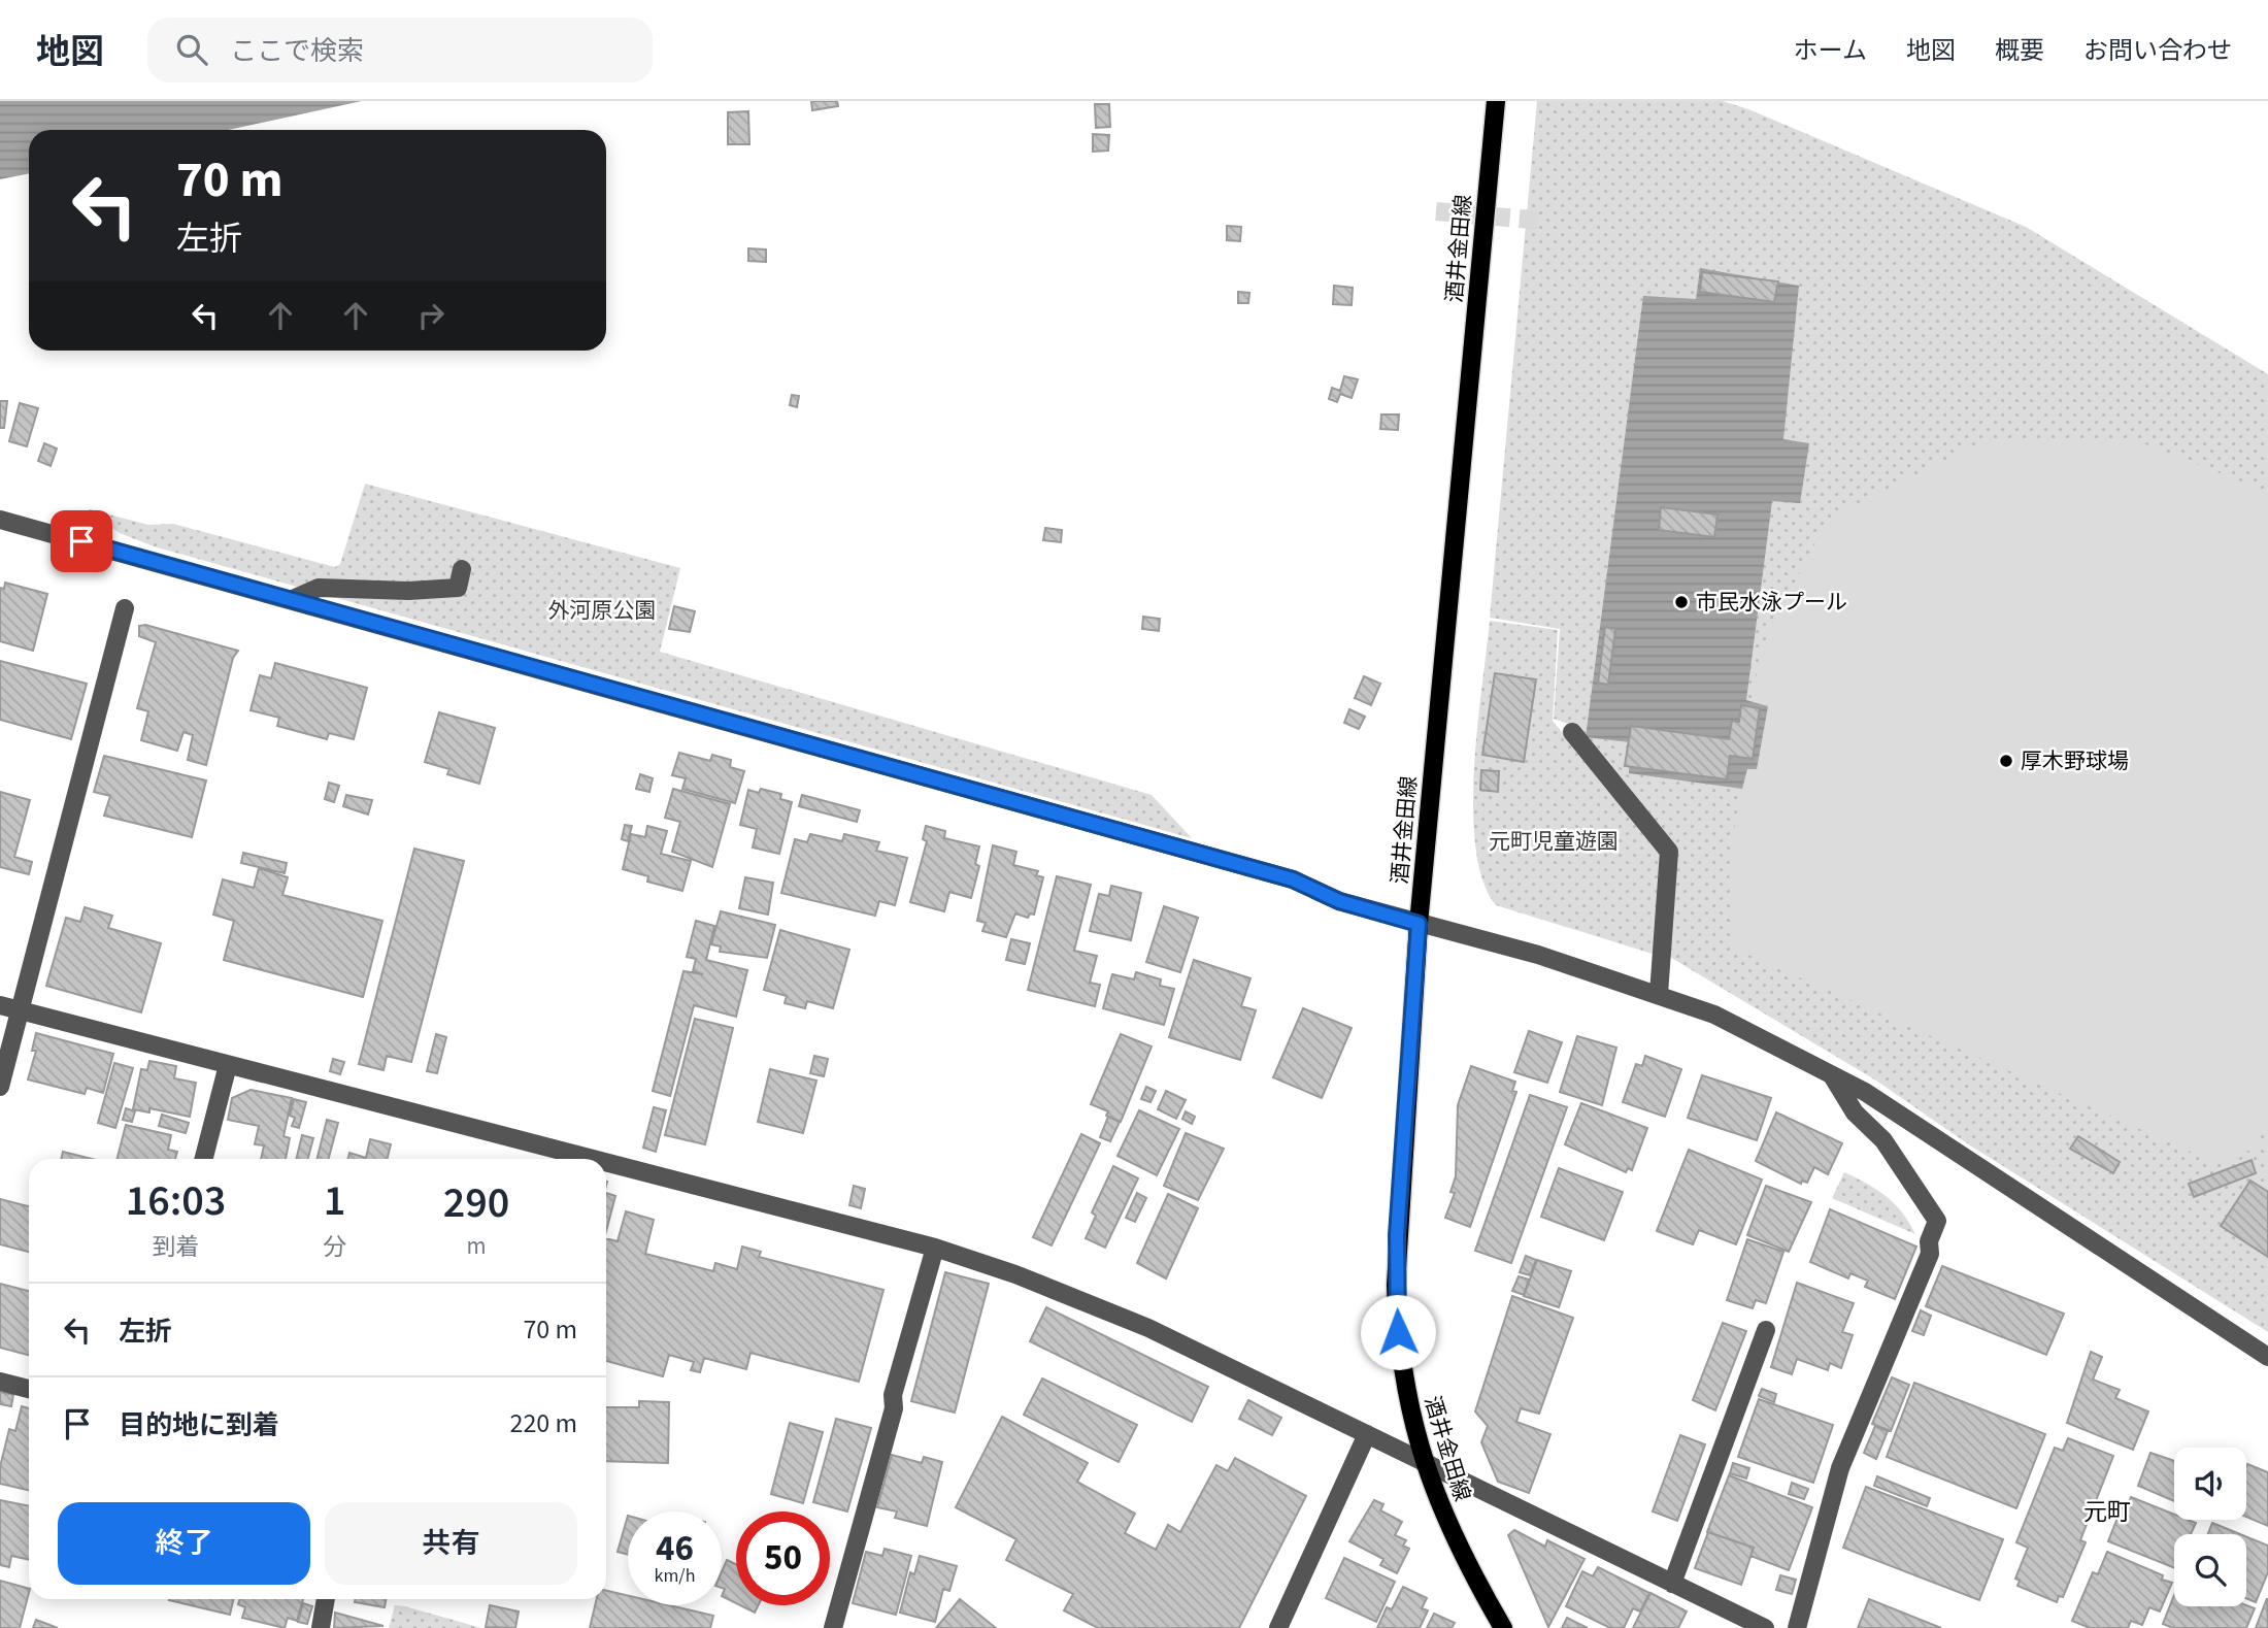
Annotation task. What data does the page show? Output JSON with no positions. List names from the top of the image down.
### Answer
{
  "streets": {
    "main road": ["酒井金田線"]
  },
  "districts": ["元町"],
  "parks": ["外河原公園", "元町児童遊園"],
  "places": ["市民水泳プール", "厚木野球場"],
  "page": {
    "header": "地図",
    "search": "ここで検索",
    "nav": [
      "ホーム",
      "地図",
      "概要",
      "お問い合わせ"
    ],
    "turn": ["70 m", "左折"],
    "eta": [
      "16:03",
      "到着",
      "1",
      "分",
      "290",
      "m"
    ],
    "list": [
      {
        "name": "左折",
        "value": "70 m"
      },
      {
        "name": "目的地に到着",
        "value": "220 m"
      }
    ],
    "buttons": ["終了", "共有"],
    "speed": "46 km/h",
    "limit": "50"
  }
}
